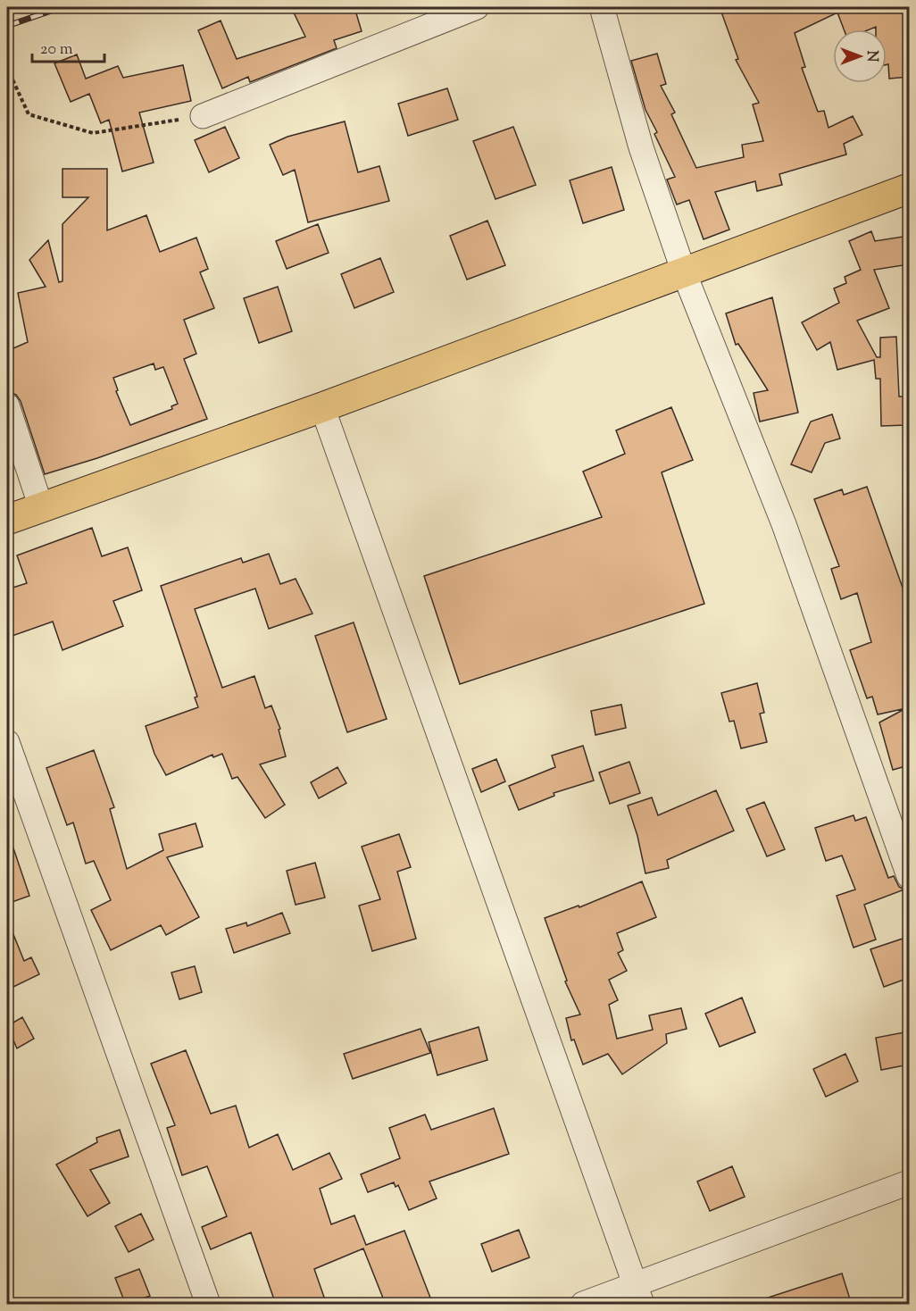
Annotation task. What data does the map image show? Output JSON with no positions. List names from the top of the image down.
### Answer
{
  "scale_bar": "20 m",
  "north": "right"
}
